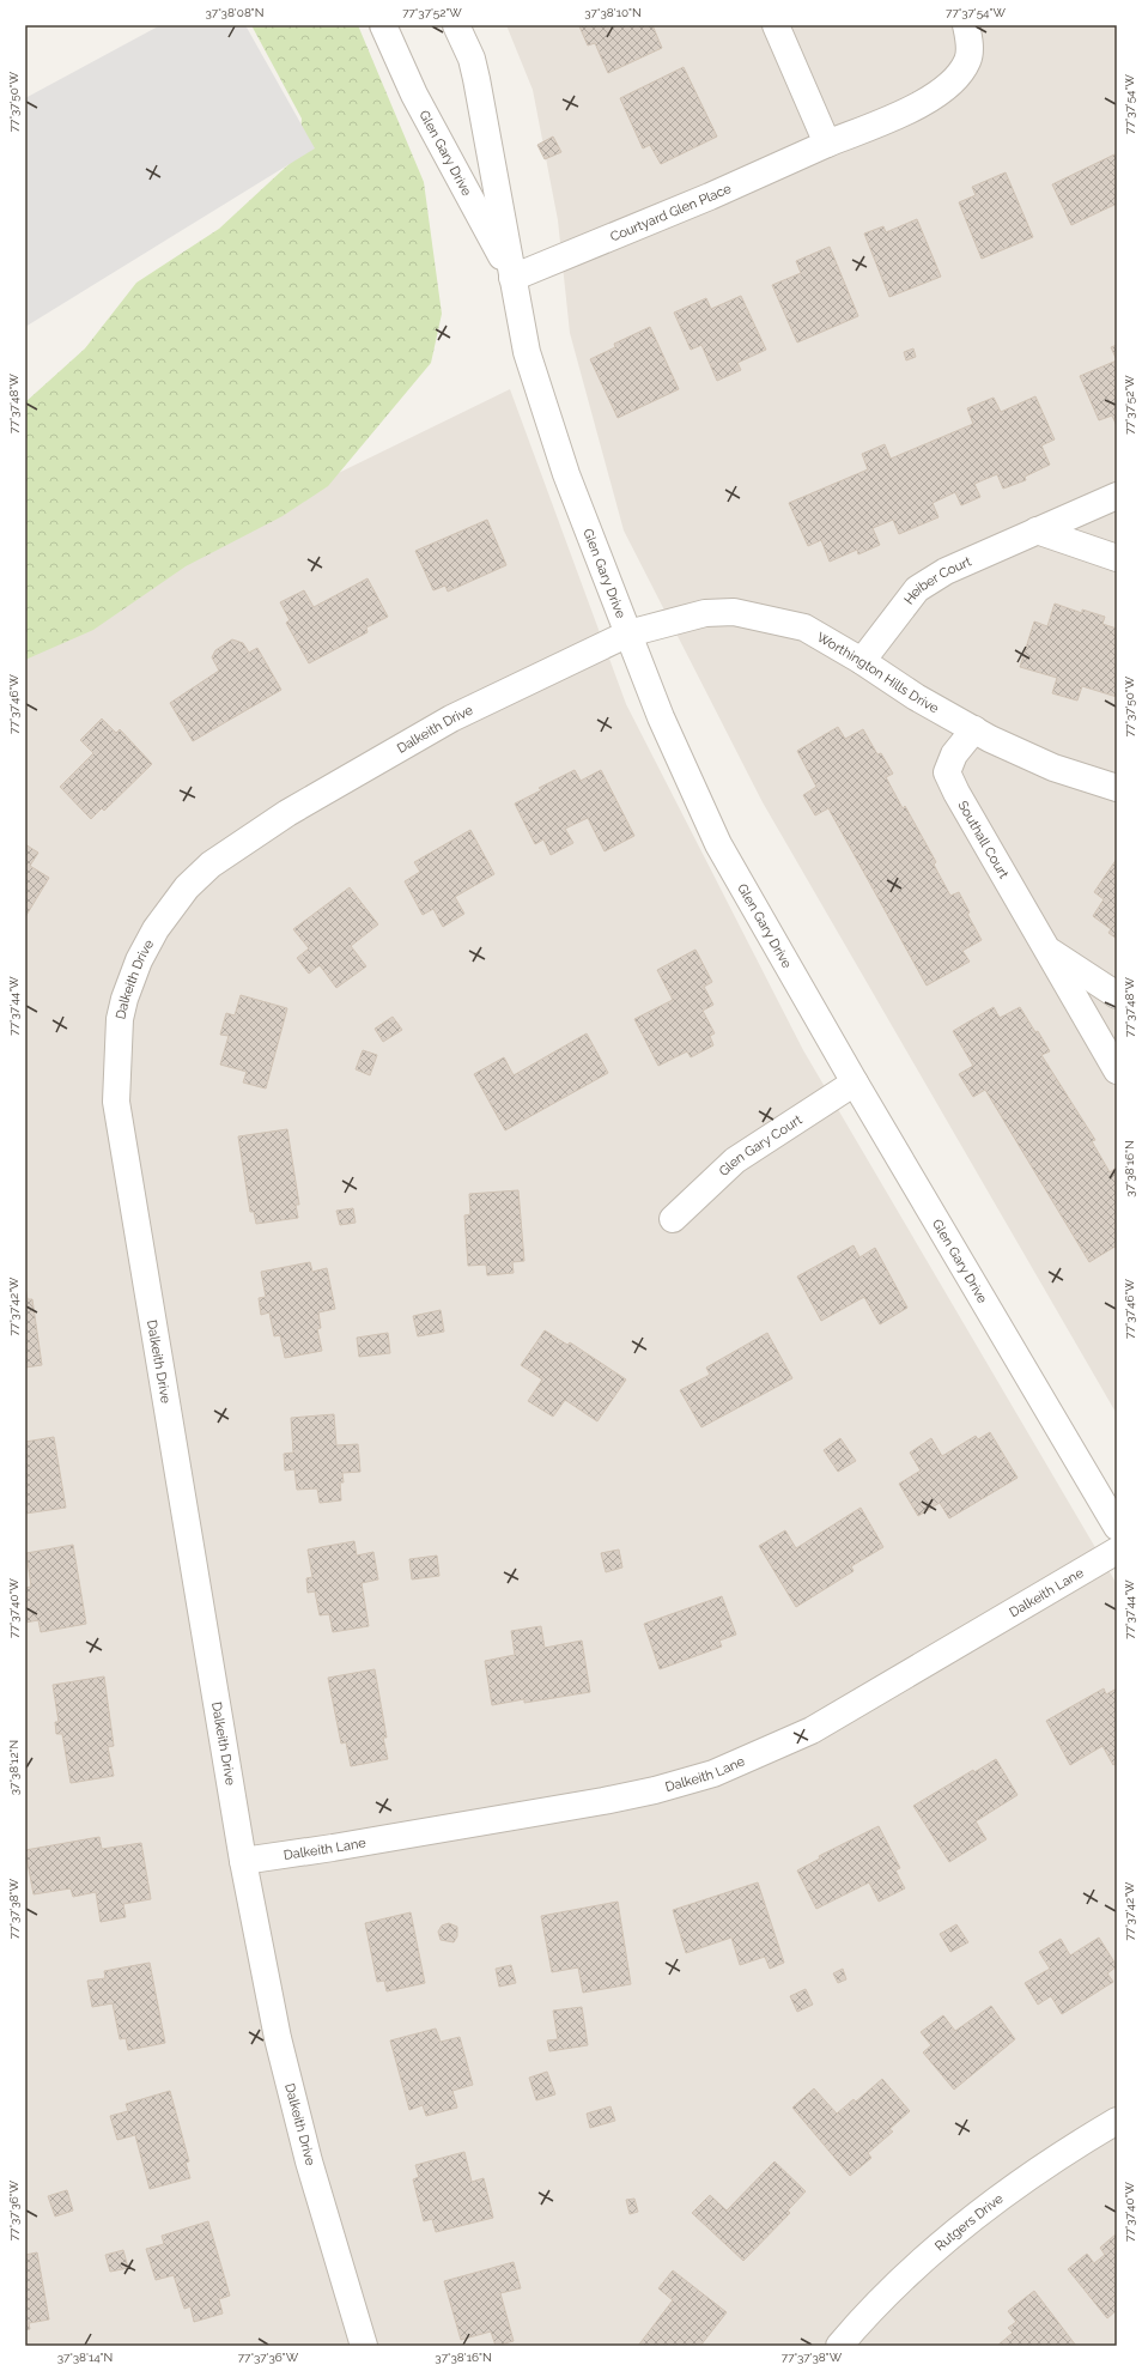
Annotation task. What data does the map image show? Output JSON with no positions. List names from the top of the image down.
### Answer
{
  "streets": {
    "street": [
      "Glen Gary Drive",
      "Courtyard Glen Place",
      "Heiber Court",
      "Worthington Hills Drive",
      "Dalkeith Drive",
      "Southall Court",
      "Glen Gary Court",
      "Dalkeith Lane",
      "Rutgers Drive"
    ]
  },
  "crossings": [
    ["Glen Gary Drive", "Courtyard Glen Place"],
    ["Glen Gary Drive", "Worthington Hills Drive"],
    ["Glen Gary Drive", "Dalkeith Drive"],
    ["Glen Gary Drive", "Glen Gary Court"],
    ["Heiber Court", "Worthington Hills Drive"],
    ["Worthington Hills Drive", "Dalkeith Drive"],
    ["Worthington Hills Drive", "Southall Court"],
    ["Dalkeith Drive", "Dalkeith Lane"]
  ],
  "coordinates": [
    "37°38'08\"N",
    "77°37'52\"W",
    "37°38'10\"N",
    "77°37'54\"W",
    "77°37'50\"W",
    "77°37'48\"W",
    "77°37'46\"W",
    "77°37'44\"W",
    "37°38'16\"N",
    "77°37'42\"W",
    "77°37'40\"W",
    "37°38'12\"N",
    "77°37'38\"W",
    "77°37'36\"W",
    "37°38'14\"N"
  ]
}
